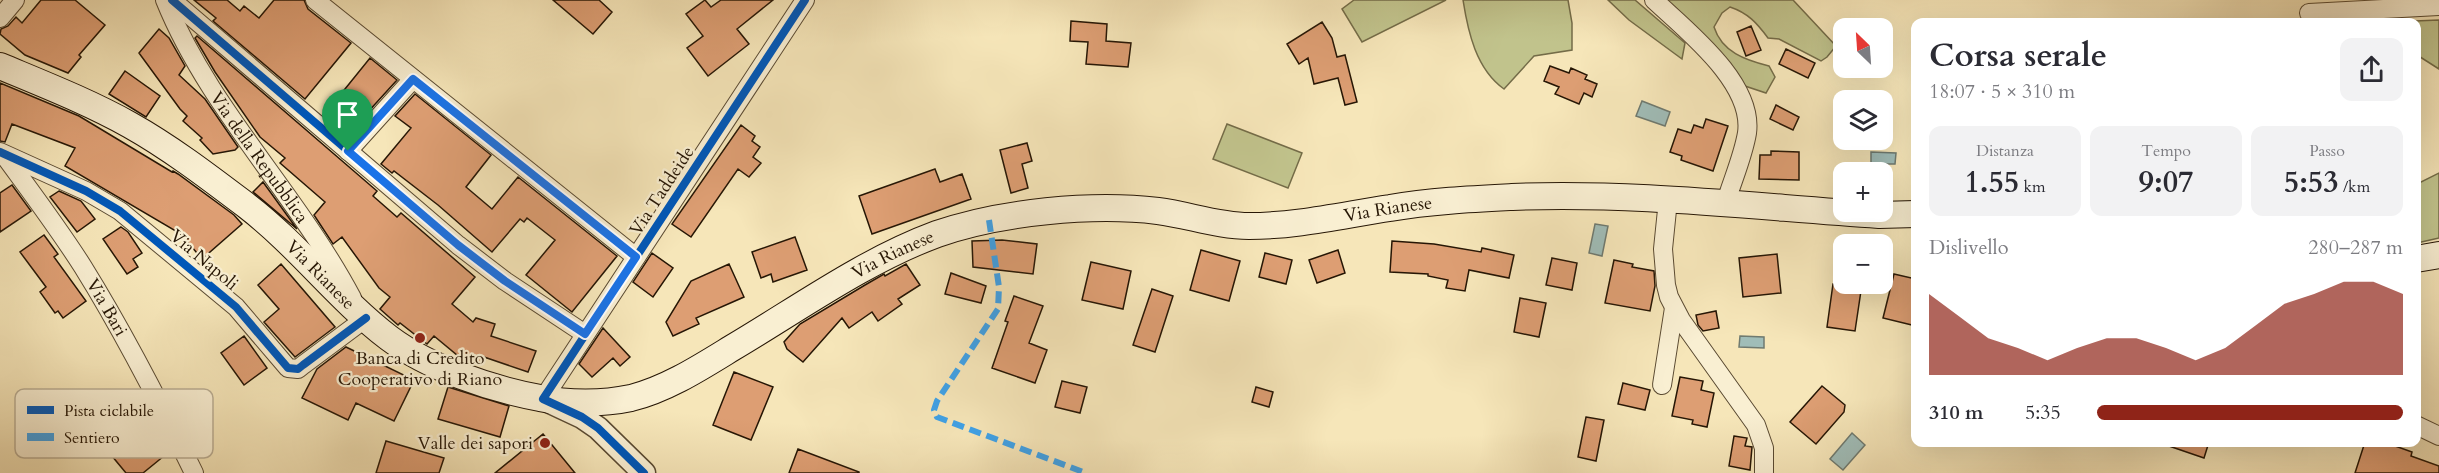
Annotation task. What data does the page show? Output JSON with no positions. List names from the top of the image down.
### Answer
{
  "streets": {
    "main road": ["Via Rianese"],
    "street": [
      "Via della Repubblica",
      "Via Taddeide",
      "Via Napoli",
      "Via Bari"
    ]
  },
  "crossings": [
    ["Via della Repubblica", "Via Rianese"],
    ["Via della Repubblica", "Via Napoli"],
    ["Via Taddeide", "Via Rianese"],
    ["Via Rianese", "Via Napoli"],
    ["Via Napoli", "Via Bari"]
  ],
  "places": ["Banca di Credito Cooperativo di Riano", "Valle dei sapori"],
  "legend": ["Pista ciclabile", "Sentiero"],
  "north": "top left",
  "page": {
    "map_buttons": ["+", "−"],
    "heading": ["Corsa serale", "18:07 · 5 × 310 m"],
    "stats": [
      ["Distanza", "1.55 km"],
      ["Tempo", "9:07"],
      ["Passo", "5:53 /km"]
    ],
    "chart": ["Dislivello", "280–287 m"],
    "list": [
      {
        "name": "310 m",
        "note": "5:35"
      }
    ]
  }
}
